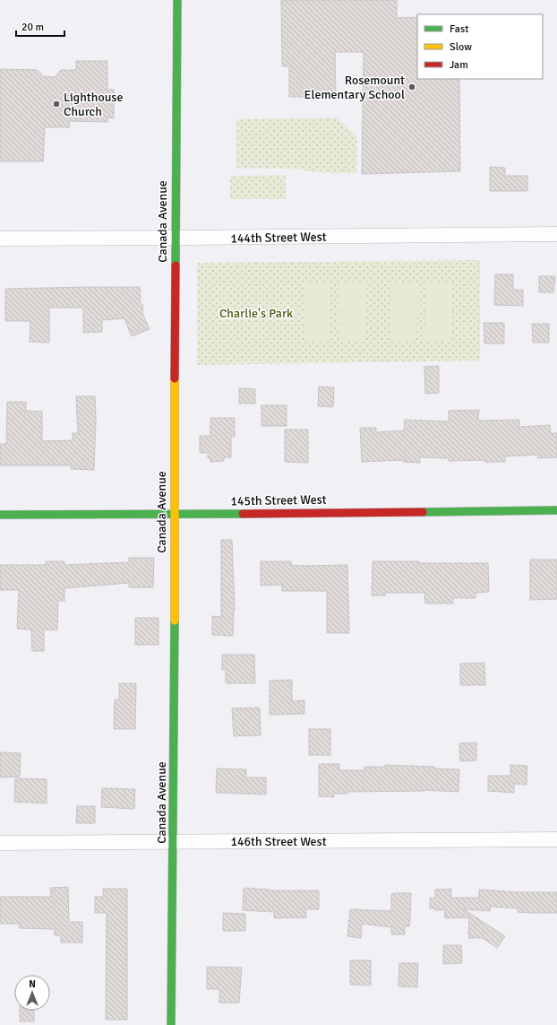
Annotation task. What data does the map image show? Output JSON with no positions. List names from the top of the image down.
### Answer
{
  "streets": {
    "street": [
      "Canada Avenue",
      "144th Street West",
      "145th Street West",
      "146th Street West"
    ]
  },
  "crossings": [
    ["Canada Avenue", "144th Street West"],
    ["Canada Avenue", "145th Street West"],
    ["Canada Avenue", "146th Street West"]
  ],
  "parks": ["Charlie's Park"],
  "places": ["Rosemount Elementary School", "Lighthouse Church"],
  "legend": ["Fast", "Slow", "Jam"],
  "scale_bar": "20 m",
  "north": "top"
}
